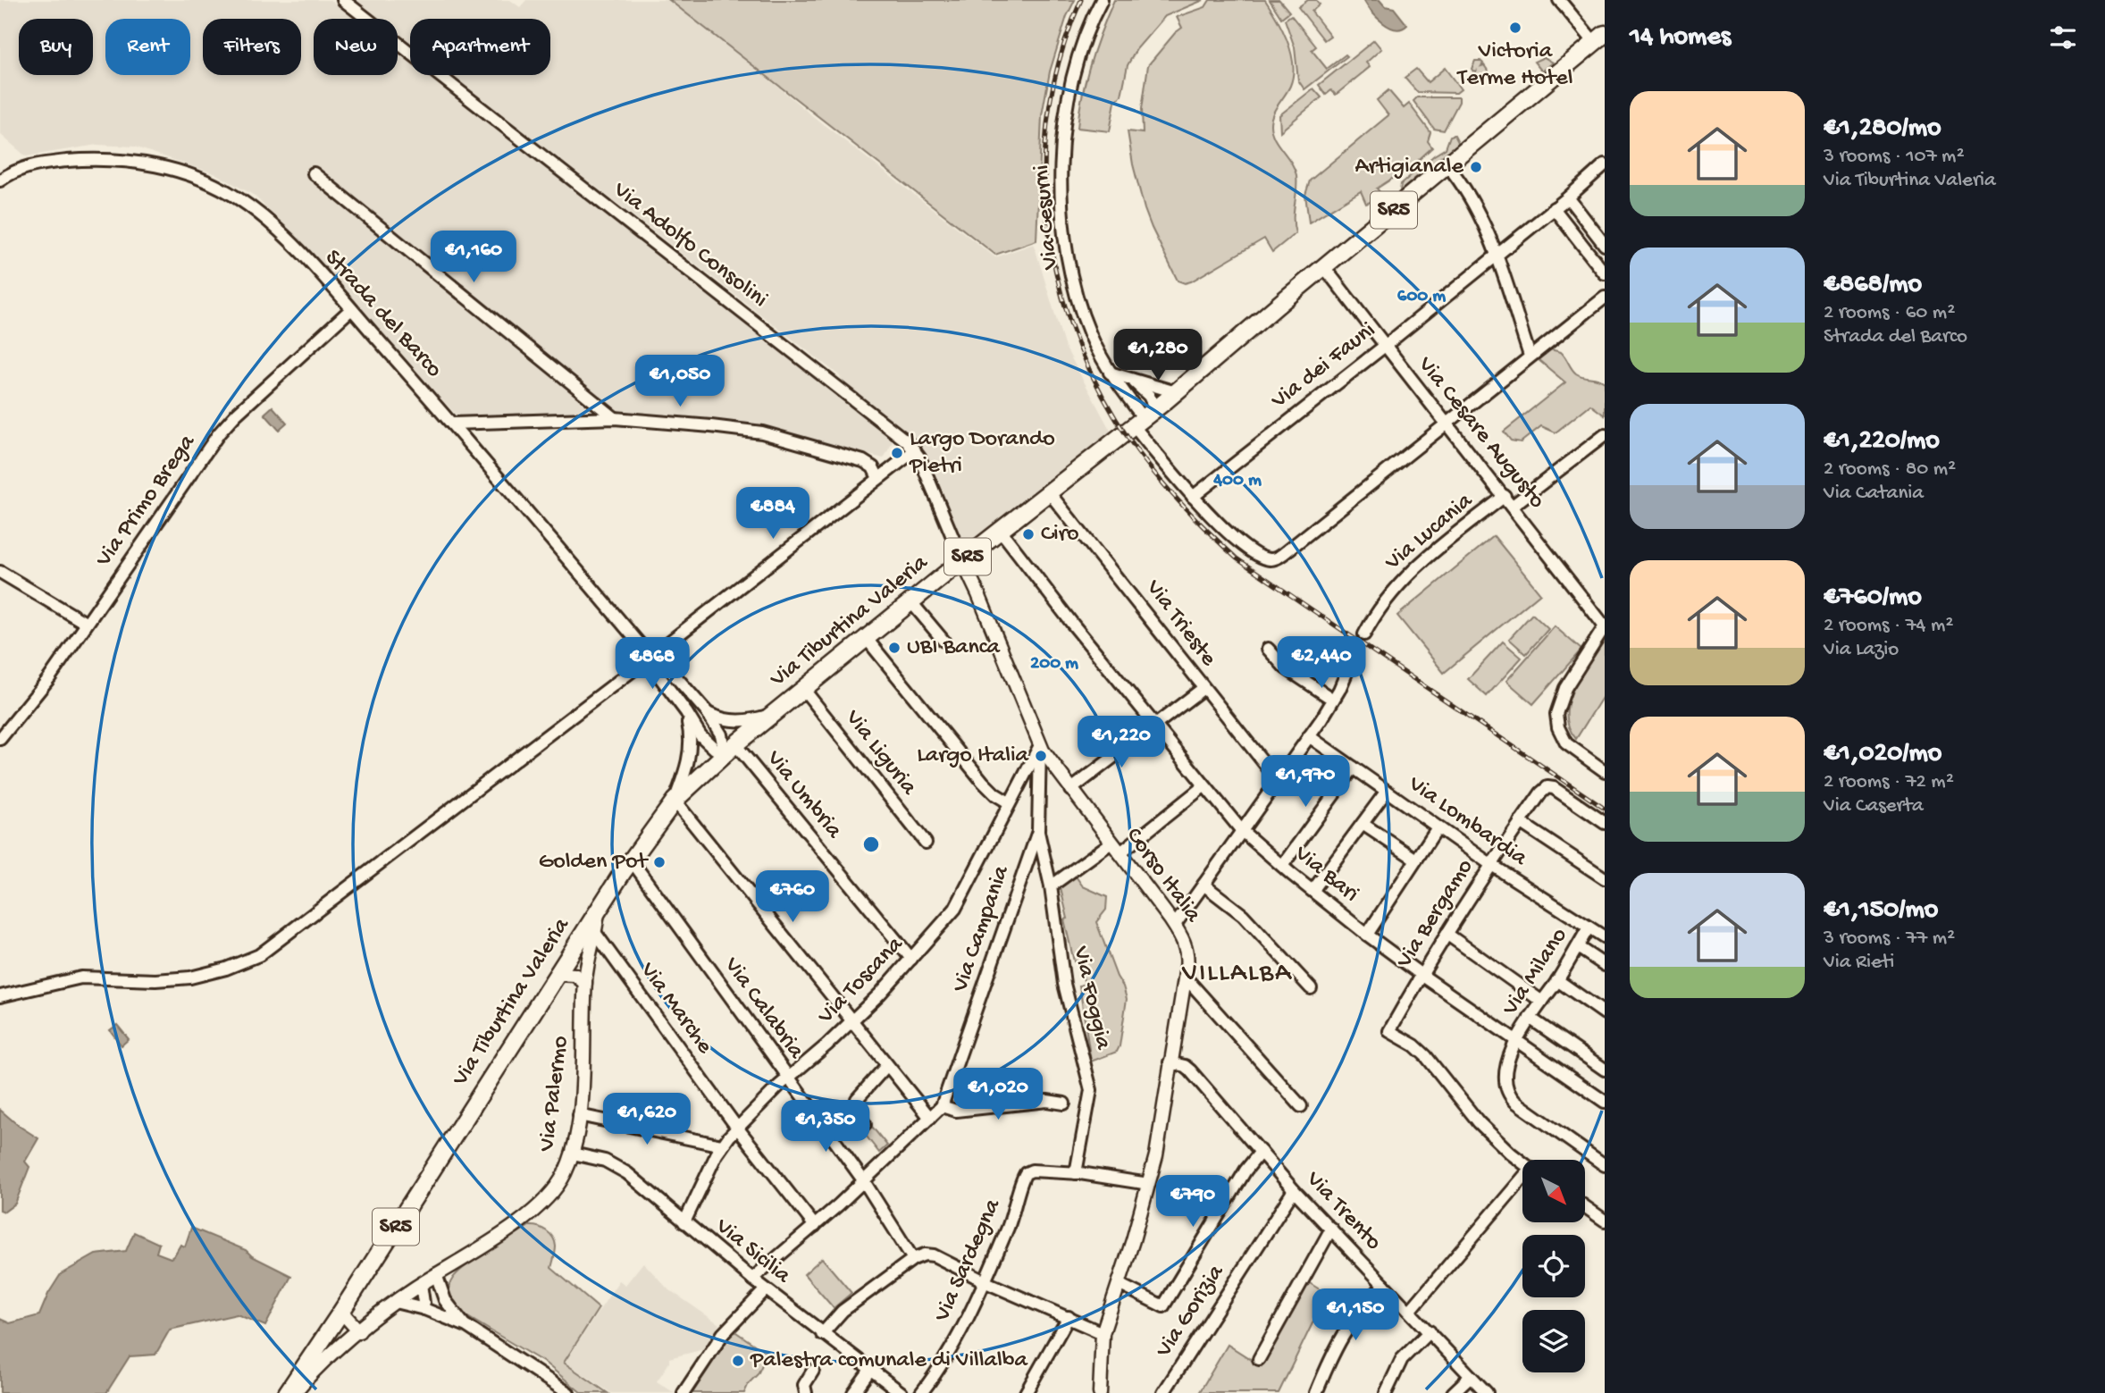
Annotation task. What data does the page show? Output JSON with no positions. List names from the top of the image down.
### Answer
{
  "streets": {
    "main road": ["SR5", "Via Tiburtina Valeria"],
    "street": [
      "Via Cesurni",
      "Via Adolfo Consolini",
      "Strada del Barco",
      "Via dei Fauni",
      "Via Cesare Augusto",
      "Via Primo Brega",
      "Via Lucania",
      "Via Trieste",
      "Via Liguria",
      "Via Umbria",
      "Via Lombardia",
      "Via Bari",
      "Corso Italia",
      "Via Bergamo",
      "Via Campania",
      "Via Milano",
      "Via Toscana",
      "Via Foggia",
      "Via Marche",
      "Via Calabria",
      "Via Palermo",
      "Via Trento",
      "Via Sicilia",
      "Via Sardegna",
      "Via Gorizia"
    ]
  },
  "crossings": [
    ["Via Cesurni", "Via Tiburtina Valeria"],
    ["Via Adolfo Consolini", "Via Tiburtina Valeria"],
    ["Via Adolfo Consolini", "Corso Italia"],
    ["Strada del Barco", "Via Primo Brega"],
    ["Strada del Barco", "Via Tiburtina Valeria"],
    ["Strada del Barco", "Via Umbria"],
    ["Via dei Fauni", "Via Cesare Augusto"],
    ["Via Cesare Augusto", "Via Lucania"],
    ["Via Cesare Augusto", "Via Tiburtina Valeria"],
    ["Via Tiburtina Valeria", "Via Trieste"],
    ["Via Tiburtina Valeria", "Via Liguria"],
    ["Via Tiburtina Valeria", "Via Umbria"],
    ["Via Tiburtina Valeria", "Via Bari"],
    ["Via Tiburtina Valeria", "Corso Italia"],
    ["Via Tiburtina Valeria", "Via Calabria"],
    ["Via Tiburtina Valeria", "Via Palermo"],
    ["Via Umbria", "Via Toscana"],
    ["Via Lombardia", "Via Bergamo"],
    ["Via Lombardia", "Via Milano"],
    ["Via Bari", "Via Bergamo"],
    ["Via Bari", "Via Milano"],
    ["Corso Italia", "Via Campania"],
    ["Corso Italia", "Via Toscana"],
    ["Corso Italia", "Via Trento"],
    ["Via Campania", "Via Toscana"],
    ["Via Campania", "Via Foggia"],
    ["Via Campania", "Via Marche"],
    ["Via Campania", "Via Calabria"],
    ["Via Campania", "Via Sicilia"],
    ["Via Toscana", "Via Marche"],
    ["Via Toscana", "Via Calabria"],
    ["Via Toscana", "Via Sicilia"],
    ["Via Foggia", "Via Sardegna"],
    ["Via Marche", "Via Palermo"],
    ["Via Palermo", "Via Sicilia"],
    ["Via Trento", "Via Gorizia"]
  ],
  "districts": ["VILLALBA"],
  "places": [
    "Victoria Terme Hotel",
    "Artigianale",
    "Largo Dorando Pietri",
    "Ciro",
    "UBI Banca",
    "Largo Italia",
    "Golden Pot",
    "Palestra comunale di Villalba"
  ],
  "north": "bottom right",
  "page": {
    "heading": "14 homes",
    "chip": [
      "Buy",
      "Rent",
      "Filters",
      "New",
      "Apartment"
    ],
    "list": [
      {
        "name": "€1,280/mo",
        "note": "3 rooms · 107 m² · Via Tiburtina Valeria"
      },
      {
        "name": "€868/mo",
        "note": "2 rooms · 60 m² · Strada del Barco"
      },
      {
        "name": "€1,220/mo",
        "note": "2 rooms · 80 m² · Via Catania"
      },
      {
        "name": "€760/mo",
        "note": "2 rooms · 74 m² · Via Lazio"
      },
      {
        "name": "€1,020/mo",
        "note": "2 rooms · 72 m² · Via Caserta"
      },
      {
        "name": "€1,150/mo",
        "note": "3 rooms · 77 m² · Via Rieti"
      }
    ],
    "price": [
      "€1,160",
      "€1,280",
      "€1,050",
      "€884",
      "€2,440",
      "€868",
      "€1,220",
      "€1,970",
      "€760",
      "€1,020",
      "€1,620",
      "€1,350",
      "€790",
      "€1,150"
    ]
  },
  "rings": ["600 m", "400 m", "200 m"]
}
